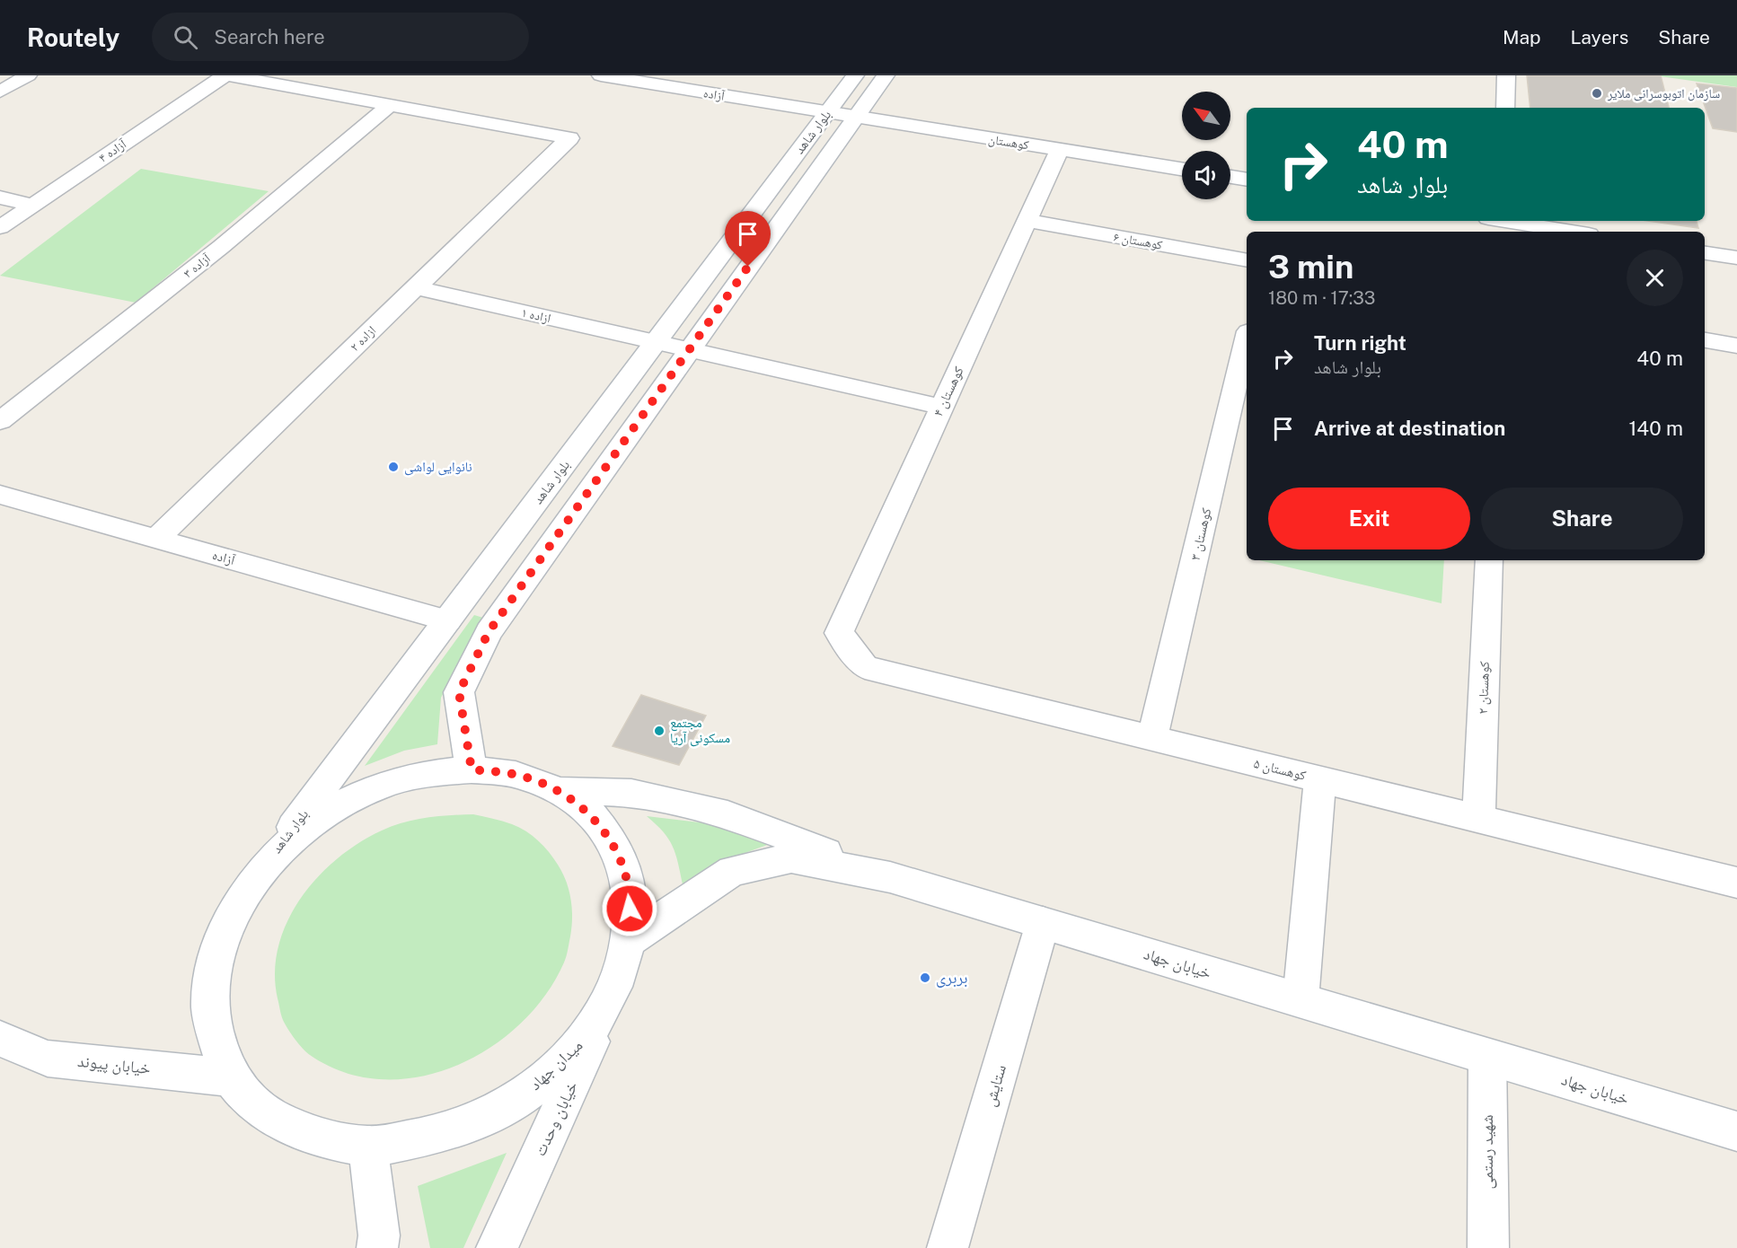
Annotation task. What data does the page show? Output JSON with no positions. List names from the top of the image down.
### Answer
{
  "streets": {
    "street": [
      "آزاده",
      "بلوار شاهد",
      "کوهستان",
      "آزاده ۴",
      "کوهستان ۶",
      "آزاده ۳",
      "ازاده ۱",
      "ازاده ۲",
      "کوهستان ۴",
      "کوهستان ۳",
      "کوهستان ۲",
      "کوهستان ۵",
      "خیابان جهاد",
      "خیابان پیوند",
      "میدان جهاد",
      "ستایش",
      "خیابان وحدت",
      "شهید رستمی"
    ]
  },
  "crossings": [
    ["آزاده", "بلوار شاهد"],
    ["آزاده", "کوهستان"],
    ["آزاده", "ازاده ۲"],
    ["بلوار شاهد", "کوهستان"],
    ["بلوار شاهد", "ازاده ۱"],
    ["بلوار شاهد", "میدان جهاد"],
    ["کوهستان", "کوهستان ۴"],
    ["کوهستان ۶", "کوهستان ۴"],
    ["آزاده ۳", "ازاده ۲"],
    ["ازاده ۱", "ازاده ۲"],
    ["ازاده ۱", "کوهستان ۴"],
    ["کوهستان ۴", "کوهستان ۵"],
    ["کوهستان ۳", "کوهستان ۵"],
    ["کوهستان ۲", "کوهستان ۵"],
    ["خیابان جهاد", "میدان جهاد"],
    ["خیابان جهاد", "ستایش"],
    ["خیابان جهاد", "شهید رستمی"],
    ["خیابان پیوند", "میدان جهاد"],
    ["میدان جهاد", "خیابان وحدت"]
  ],
  "places": [
    "سازمان اتوبوسرانی ملایر",
    "نانوایی لواشی",
    "مجتمع مسکونی آریا",
    "بربری"
  ],
  "north": "top left",
  "page": {
    "header": "Routely",
    "search": "Search here",
    "nav": ["Map", "Layers", "Share"],
    "turn": ["40 m", "بلوار شاهد"],
    "heading": ["3 min", "180 m · 17:33"],
    "list": [
      {
        "name": "Turn right",
        "note": "بلوار شاهد",
        "value": "40 m"
      },
      {
        "name": "Arrive at destination",
        "value": "140 m"
      }
    ],
    "buttons": ["Exit", "Share"]
  }
}
